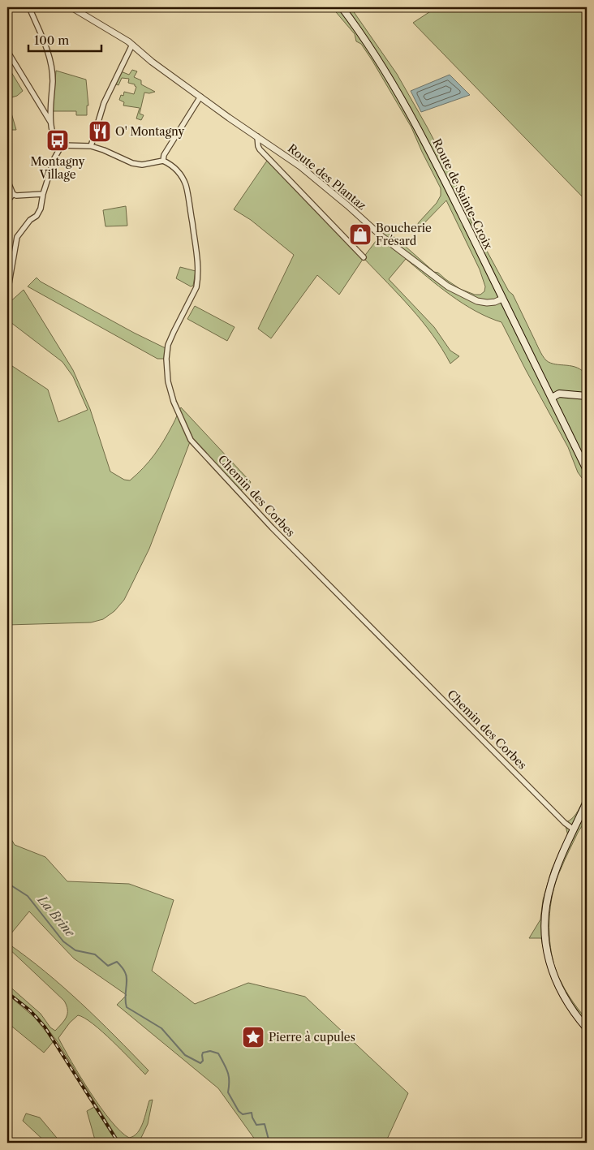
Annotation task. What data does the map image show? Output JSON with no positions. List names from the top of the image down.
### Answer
{
  "streets": {
    "main road": ["Route de Sainte-Croix"],
    "street": ["Route des Plantaz", "Chemin des Corbes"]
  },
  "crossings": [
    ["Route des Plantaz", "Route de Sainte-Croix"]
  ],
  "water": ["La Brine"],
  "places": {
    "restaurant": ["O' Montagny"],
    "bus stop": ["Montagny Village"],
    "shop": ["Boucherie Frésard"],
    "place": ["Pierre à cupules"]
  },
  "scale_bar": "100 m"
}
